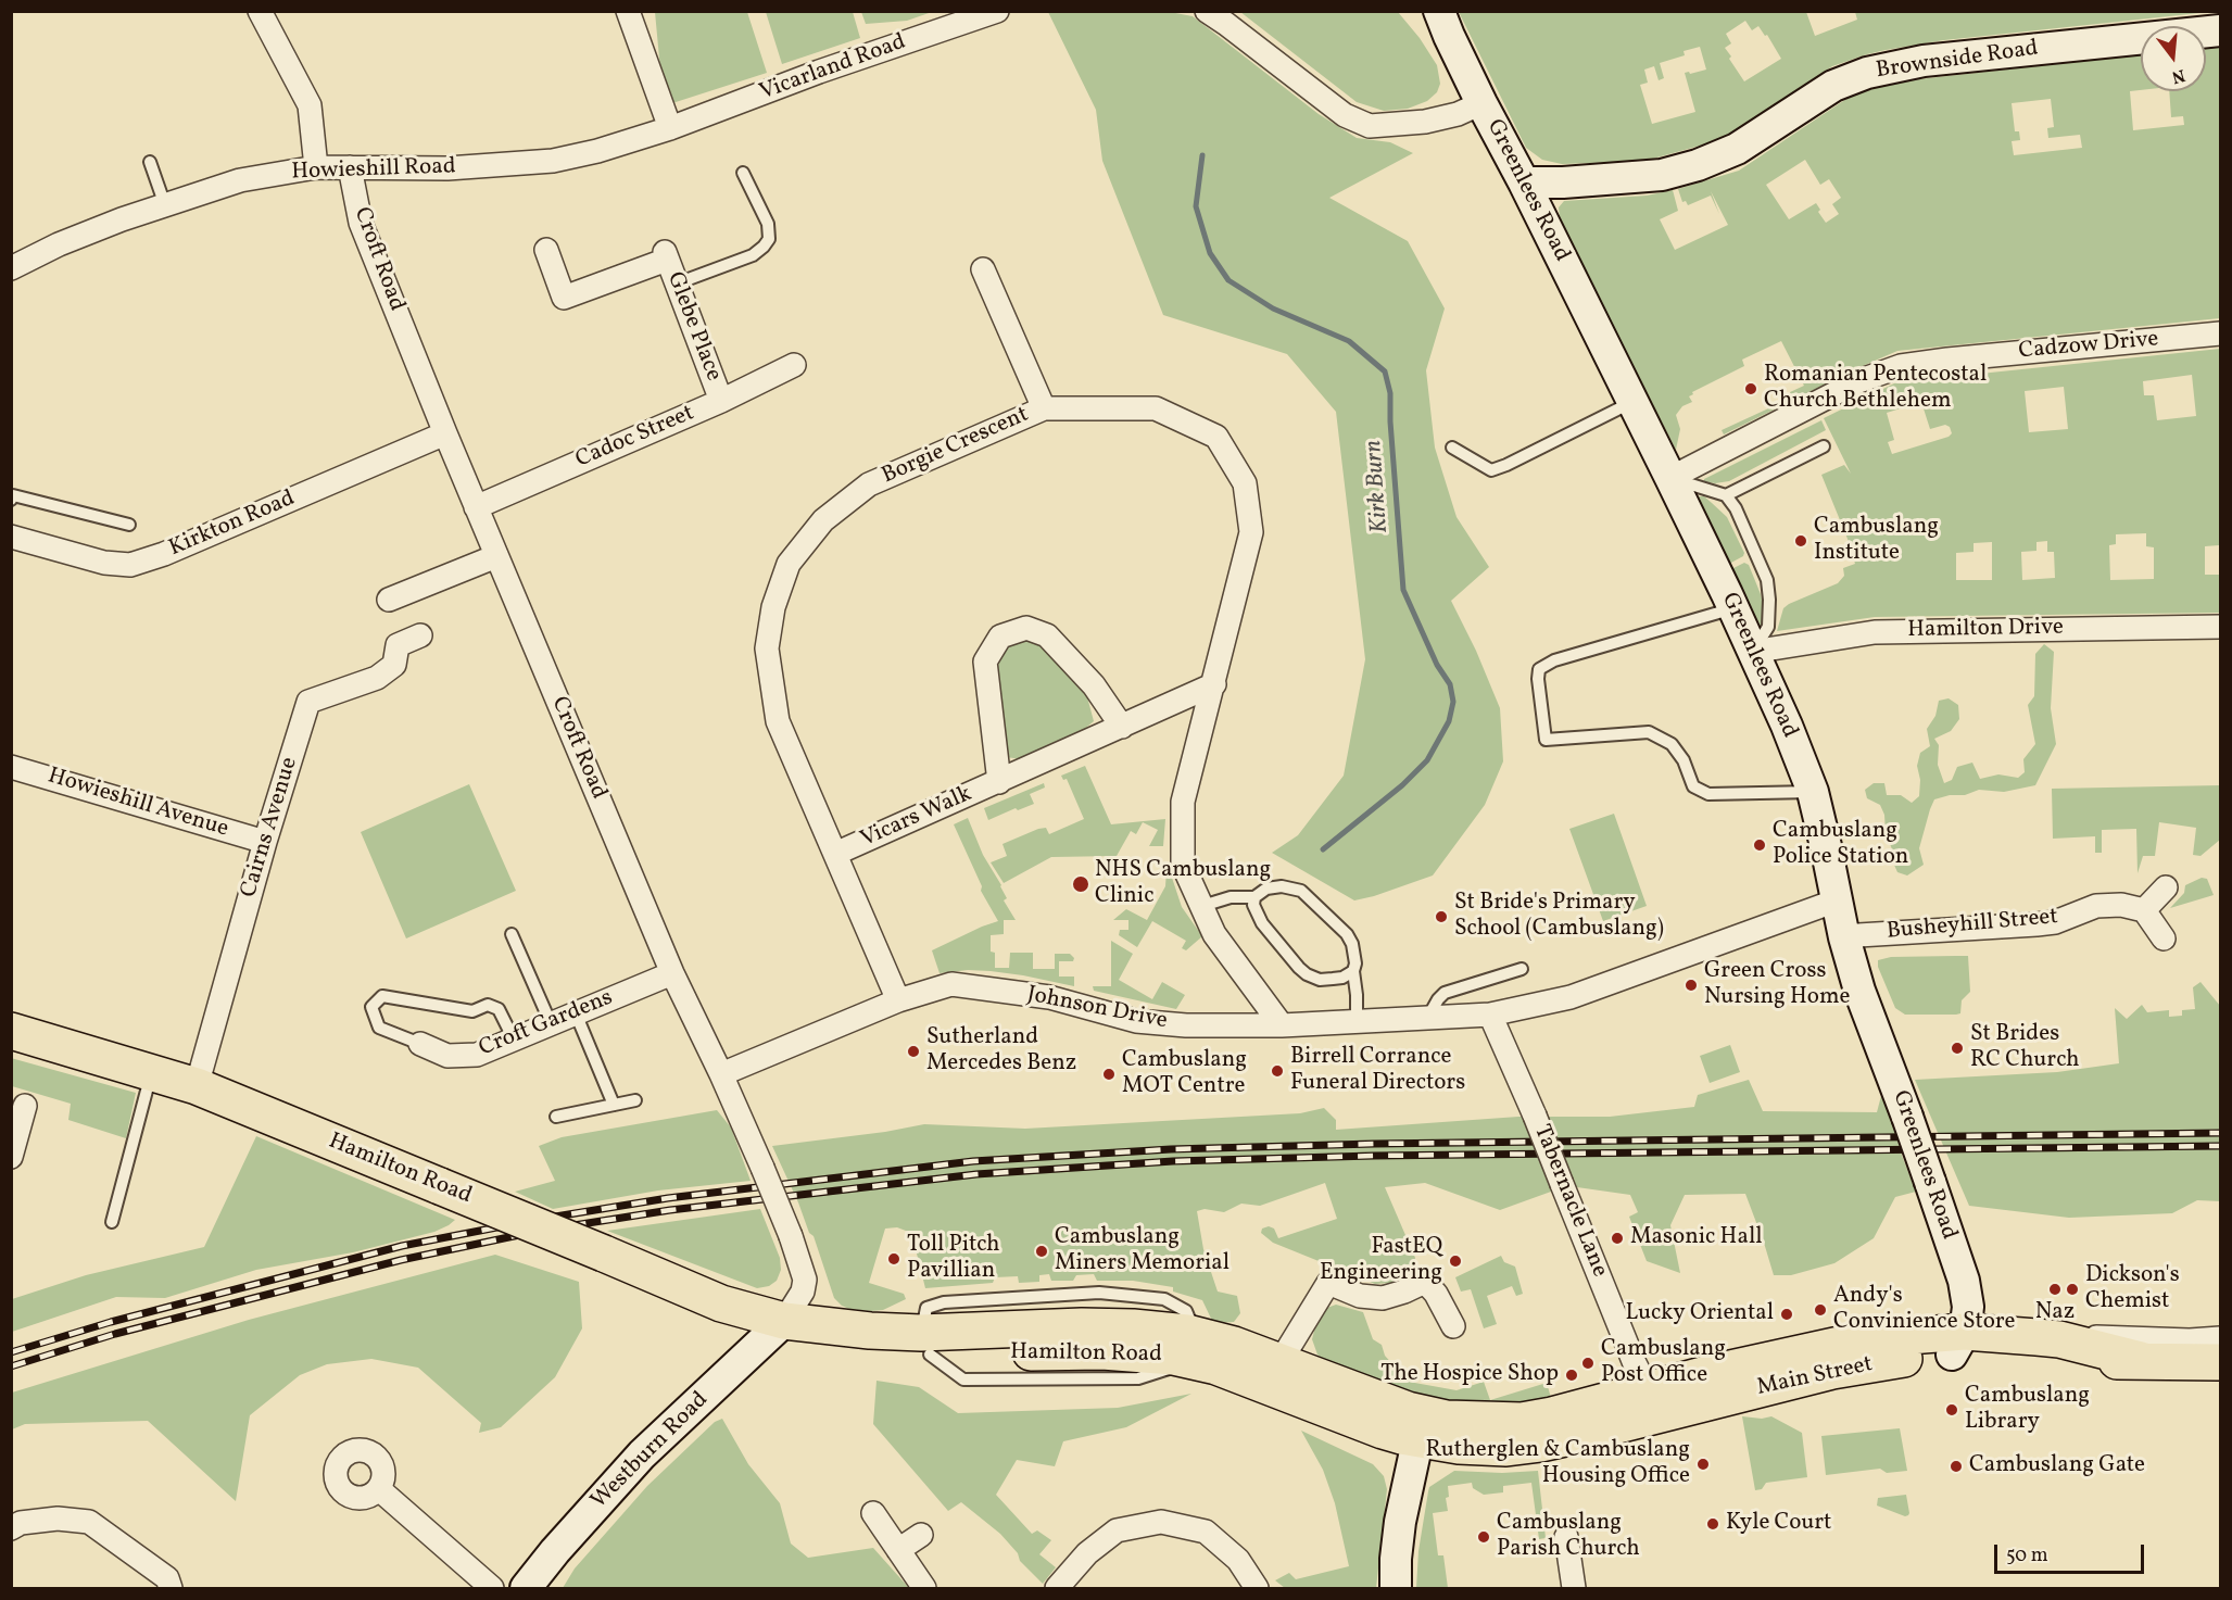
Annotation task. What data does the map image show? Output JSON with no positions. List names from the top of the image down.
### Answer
{
  "streets": {
    "main road": [
      "Brownside Road",
      "Greenlees Road",
      "Hamilton Road",
      "Main Street",
      "Westburn Road"
    ],
    "street": [
      "Vicarland Road",
      "Howieshill Road",
      "Croft Road",
      "Glebe Place",
      "Cadzow Drive",
      "Cadoc Street",
      "Borgie Crescent",
      "Kirkton Road",
      "Hamilton Drive",
      "Howieshill Avenue",
      "Vicars Walk",
      "Cairns Avenue",
      "Busheyhill Street",
      "Johnson Drive",
      "Croft Gardens",
      "Tabernacle Lane"
    ]
  },
  "crossings": [
    ["Brownside Road", "Greenlees Road"],
    ["Vicarland Road", "Howieshill Road"],
    ["Howieshill Road", "Croft Road"],
    ["Greenlees Road", "Cadzow Drive"],
    ["Greenlees Road", "Hamilton Drive"],
    ["Greenlees Road", "Busheyhill Street"],
    ["Greenlees Road", "Johnson Drive"],
    ["Greenlees Road", "Main Street"],
    ["Croft Road", "Cadoc Street"],
    ["Croft Road", "Kirkton Road"],
    ["Croft Road", "Johnson Drive"],
    ["Croft Road", "Croft Gardens"],
    ["Croft Road", "Hamilton Road"],
    ["Croft Road", "Westburn Road"],
    ["Glebe Place", "Cadoc Street"],
    ["Borgie Crescent", "Vicars Walk"],
    ["Borgie Crescent", "Johnson Drive"],
    ["Howieshill Avenue", "Cairns Avenue"],
    ["Cairns Avenue", "Hamilton Road"],
    ["Johnson Drive", "Tabernacle Lane"],
    ["Hamilton Road", "Main Street"],
    ["Hamilton Road", "Westburn Road"],
    ["Tabernacle Lane", "Main Street"]
  ],
  "water": ["Kirk Burn"],
  "places": [
    "Romanian Pentecostal Church Bethlehem",
    "Cambuslang Institute",
    "Cambuslang Police Station",
    "NHS Cambuslang Clinic",
    "St Bride's Primary School (Cambuslang)",
    "Green Cross Nursing Home",
    "St Brides RC Church",
    "Sutherland Mercedes Benz",
    "Birrell Corrance Funeral Directors",
    "Cambuslang MOT Centre",
    "Masonic Hall",
    "Cambuslang Miners Memorial",
    "Toll Pitch Pavillian",
    "FastEQ Engineering",
    "Naz",
    "Dickson's Chemist",
    "Andy's Convinience Store",
    "Lucky Oriental",
    "Cambuslang Post Office",
    "The Hospice Shop",
    "Cambuslang Library",
    "Rutherglen & Cambuslang Housing Office",
    "Cambuslang Gate",
    "Kyle Court",
    "Cambuslang Parish Church"
  ],
  "scale_bar": "50 m",
  "north": "bottom"
}
